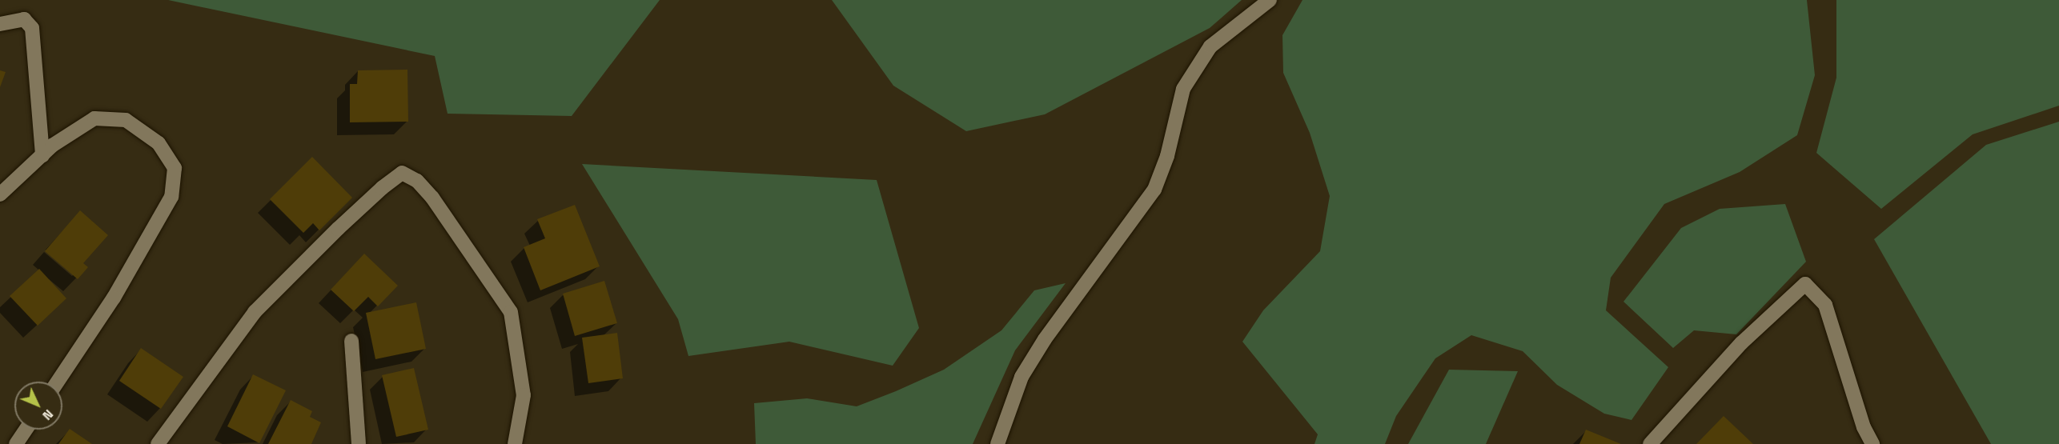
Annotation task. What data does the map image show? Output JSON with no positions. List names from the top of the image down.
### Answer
{
  "north": "bottom right"
}
